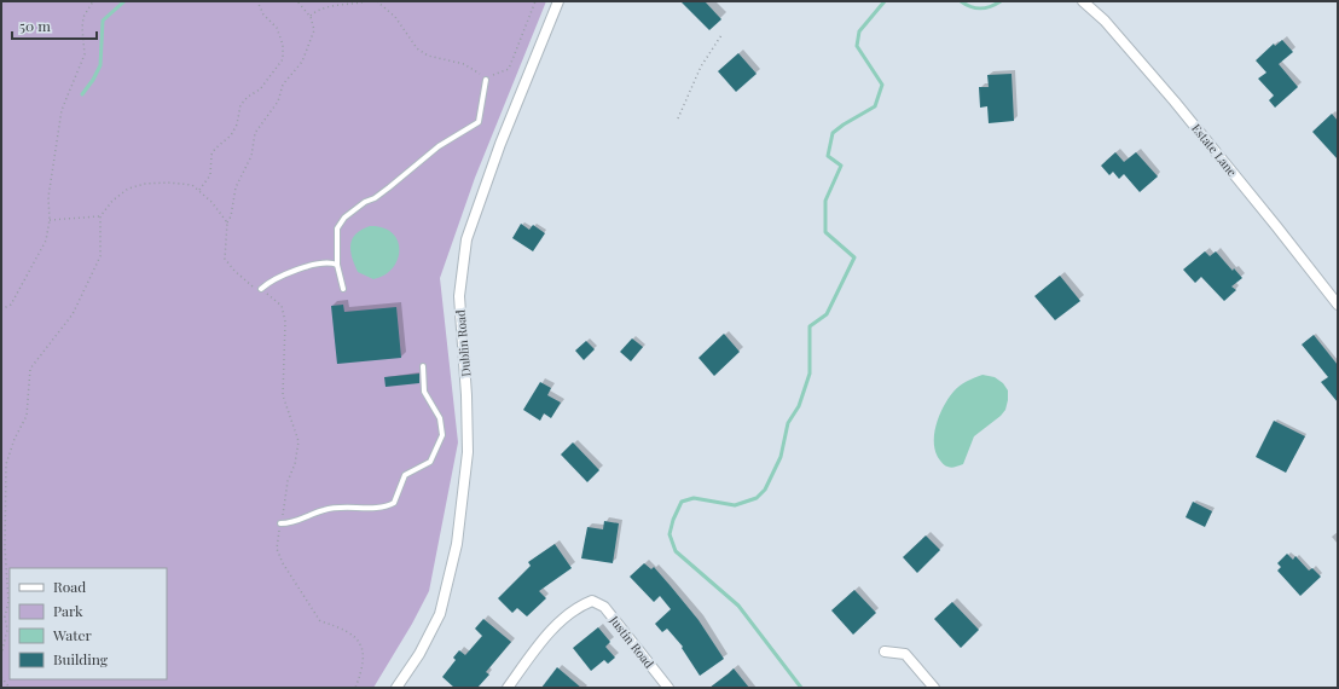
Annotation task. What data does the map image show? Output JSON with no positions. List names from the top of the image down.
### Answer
{
  "streets": {
    "street": ["Estate Lane", "Dublin Road", "Justin Road"]
  },
  "legend": [
    "Road",
    "Park",
    "Water",
    "Building"
  ],
  "scale_bar": "50 m"
}
